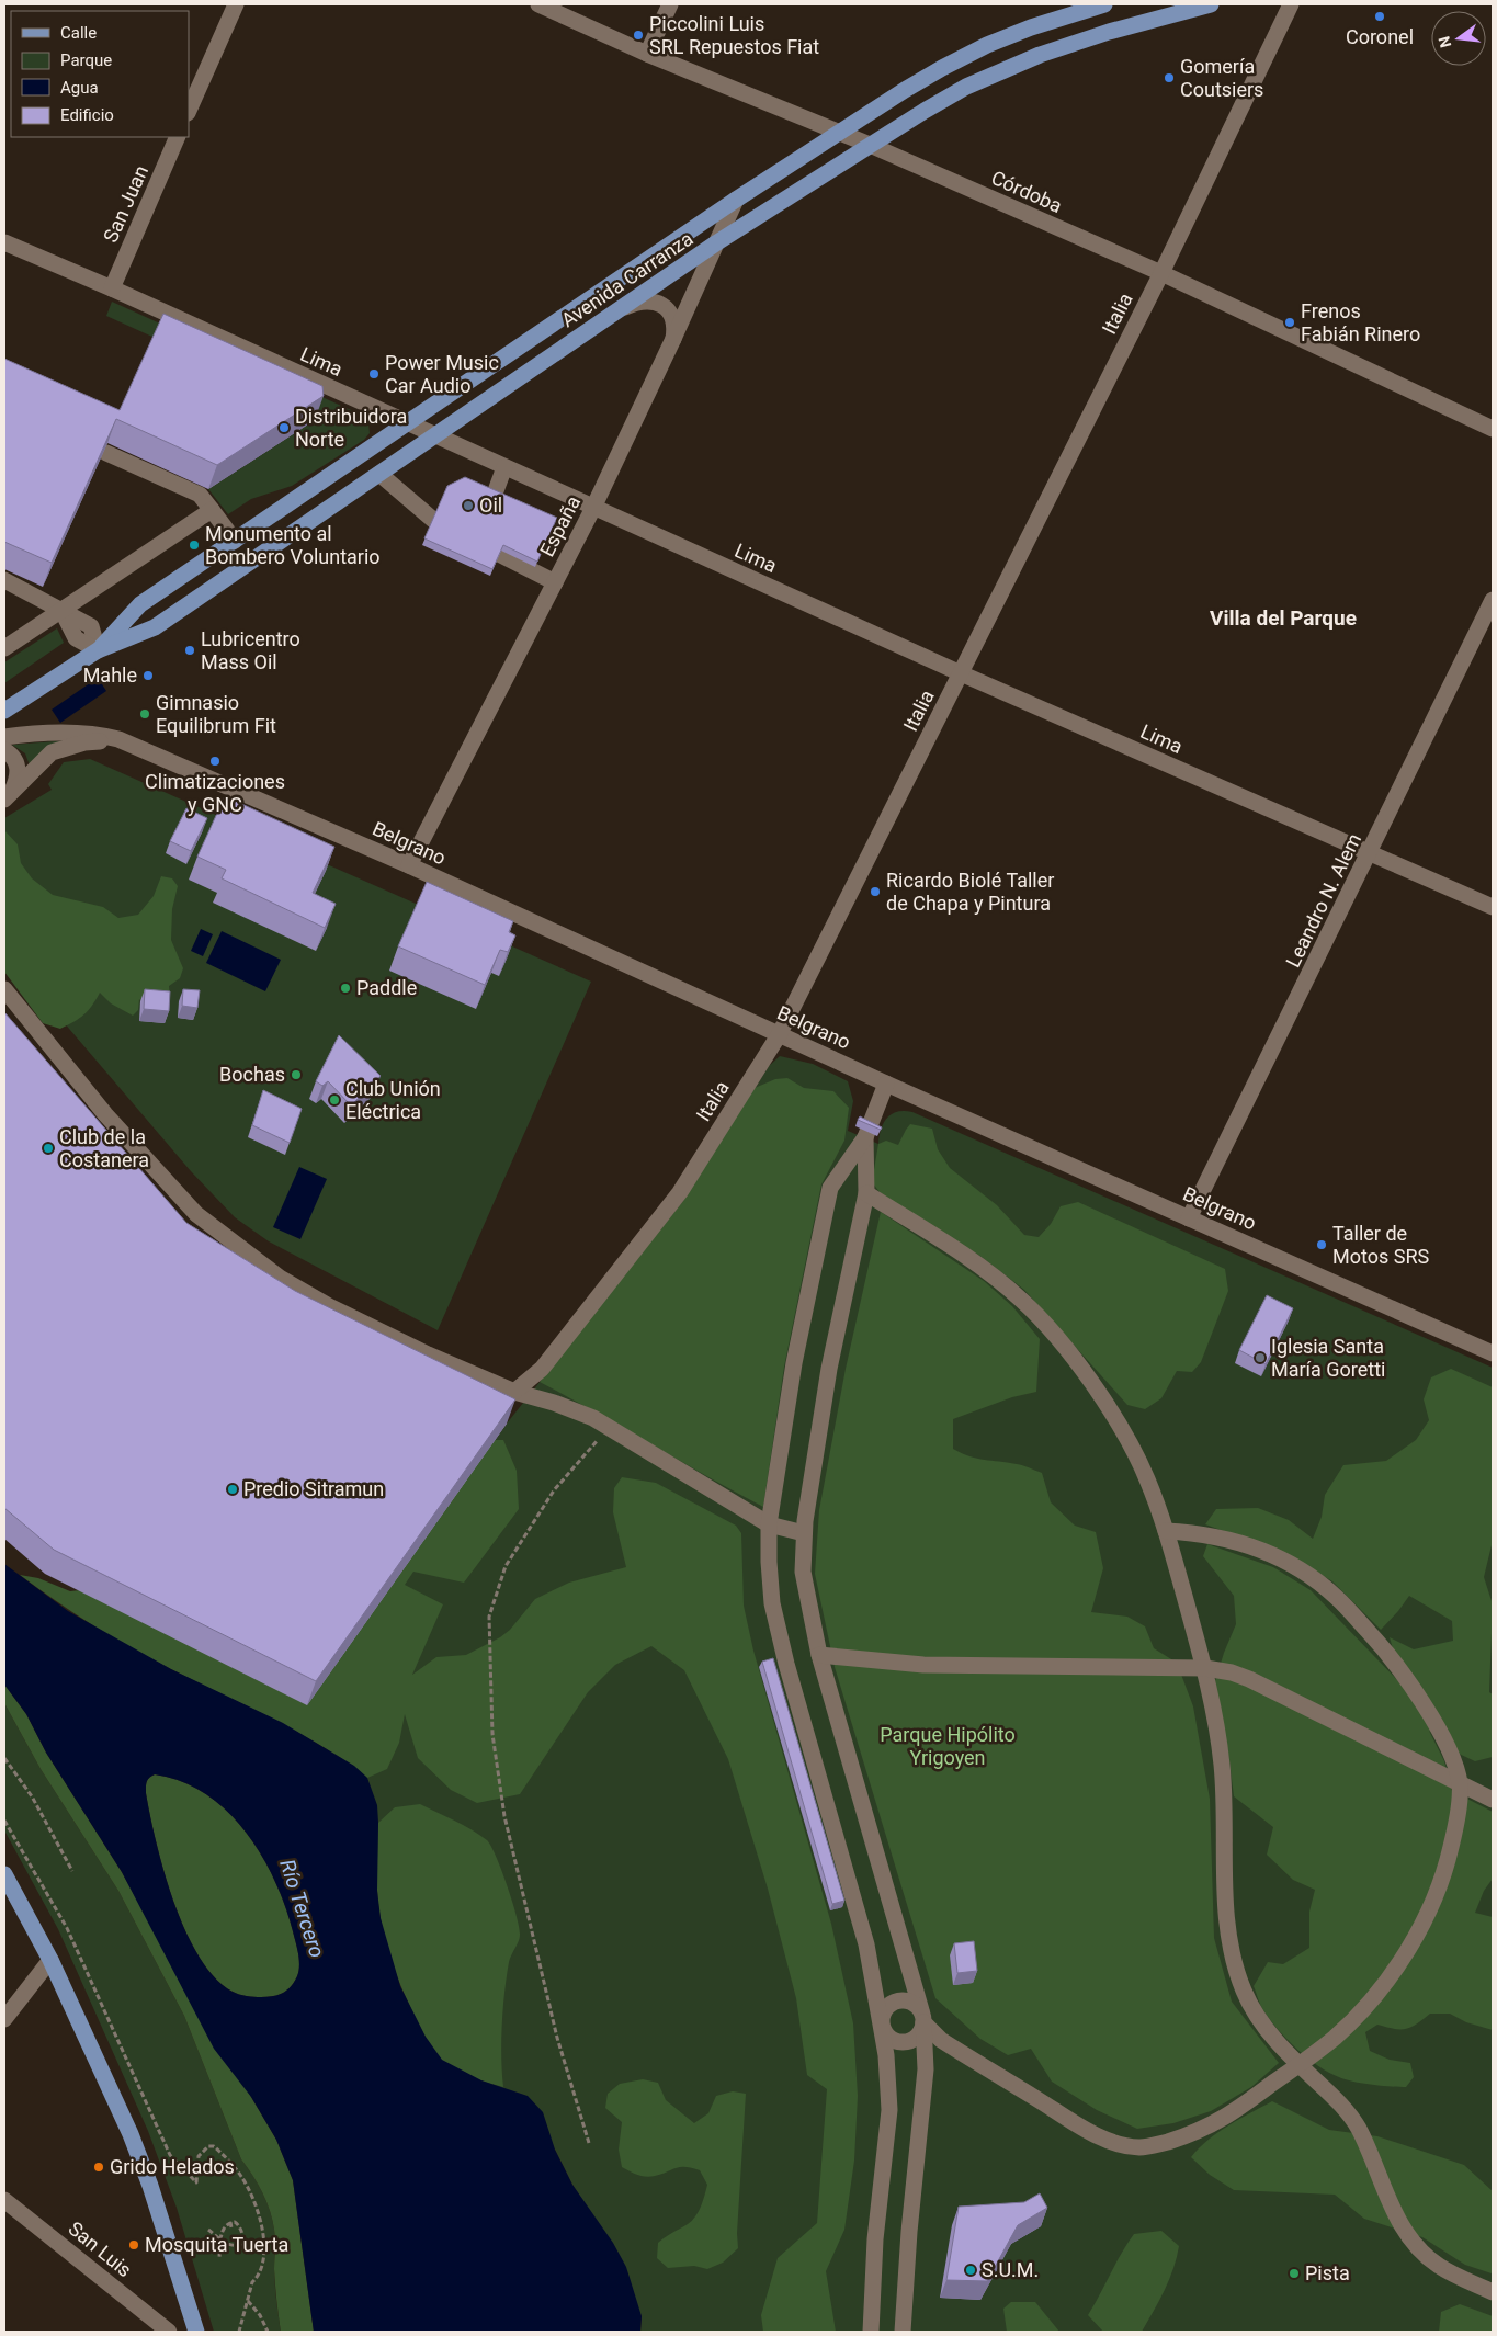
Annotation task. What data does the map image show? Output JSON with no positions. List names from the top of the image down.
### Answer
{
  "streets": {
    "main road": ["Avenida Carranza"],
    "street": [
      "Córdoba",
      "San Juan",
      "Italia",
      "Lima",
      "España",
      "Belgrano",
      "Leandro N. Alem",
      "San Luis"
    ]
  },
  "crossings": [
    ["Córdoba", "Avenida Carranza"],
    ["Córdoba", "Italia"],
    ["San Juan", "Lima"],
    ["Avenida Carranza", "Lima"],
    ["Avenida Carranza", "España"],
    ["Italia", "Lima"],
    ["Italia", "Belgrano"],
    ["Lima", "España"],
    ["Lima", "Leandro N. Alem"],
    ["España", "Belgrano"],
    ["Belgrano", "Leandro N. Alem"]
  ],
  "districts": ["Villa del Parque"],
  "water": ["Río Tercero"],
  "parks": ["Parque Hipólito Yrigoyen"],
  "places": [
    "Coronel",
    "Piccolini Luis SRL Repuestos Fiat",
    "Gomería Coutsiers",
    "Frenos Fabián Rinero",
    "Power Music Car Audio",
    "Distribuidora Norte",
    "Oil",
    "Monumento al Bombero Voluntario",
    "Lubricentro Mass Oil",
    "Mahle",
    "Gimnasio Equilibrum Fit",
    "Climatizaciones y GNC",
    "Ricardo Biolé Taller de Chapa y Pintura",
    "Paddle",
    "Bochas",
    "Club Unión Eléctrica",
    "Club de la Costanera",
    "Taller de Motos SRS",
    "Iglesia Santa María Goretti",
    "Predio Sitramun",
    "Grido Helados",
    "Mosquita Tuerta",
    "S.U.M.",
    "Pista"
  ],
  "legend": [
    "Calle",
    "Parque",
    "Agua",
    "Edificio"
  ],
  "north": "left"
}
